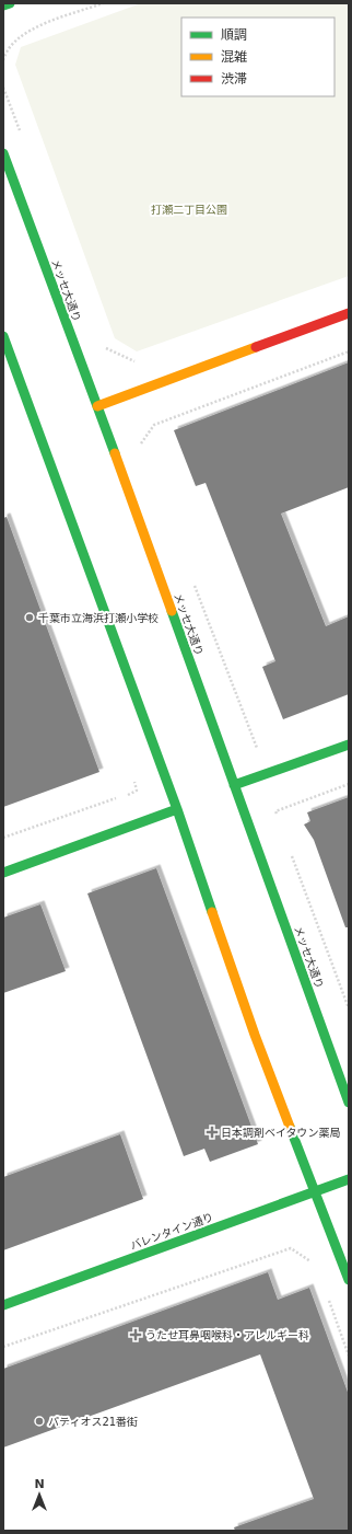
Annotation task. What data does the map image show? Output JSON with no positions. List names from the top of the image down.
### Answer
{
  "streets": {
    "street": ["メッセ大通り", "バレンタイン通り"]
  },
  "parks": ["打瀬二丁目公園"],
  "places": {
    "other": ["千葉市立海浜打瀬小学校", "パティオス21番街"],
    "health": ["日本調剤ベイタウン薬局", "うたせ耳鼻咽喉科・アレルギー科"]
  },
  "legend": ["順調", "混雑", "渋滞"],
  "north": "top"
}
